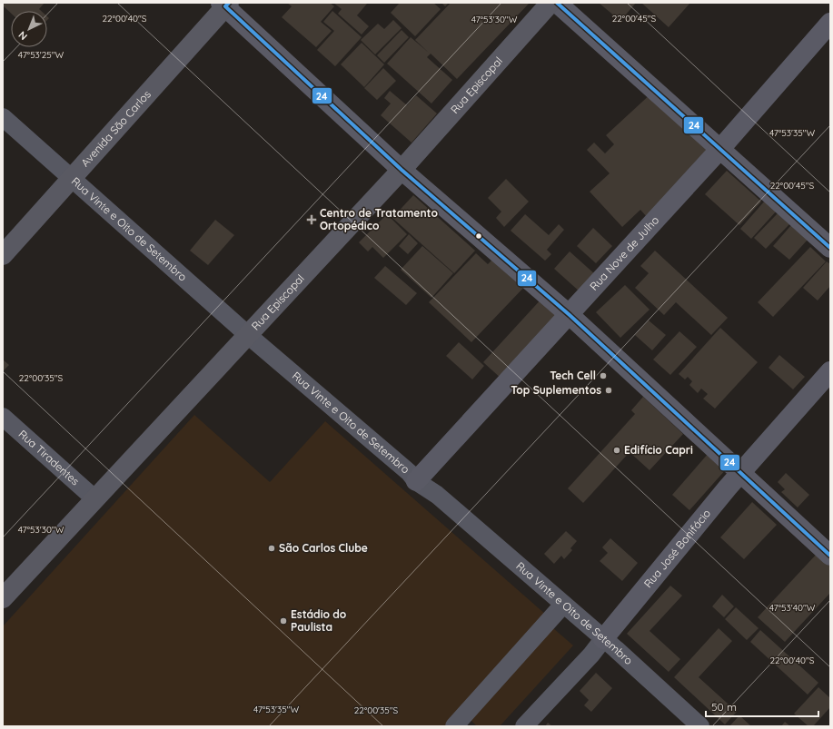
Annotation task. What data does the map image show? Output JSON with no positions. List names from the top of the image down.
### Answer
{
  "streets": {
    "main road": [
      "Rua Episcopal",
      "Avenida São Carlos",
      "Rua Nove de Julho",
      "Rua José Bonifácio"
    ],
    "street": ["Rua Vinte e Oito de Setembro", "Rua Tiradentes"]
  },
  "crossings": [
    ["Rua Episcopal", "Rua Vinte e Oito de Setembro"],
    ["Rua Episcopal", "Rua Tiradentes"],
    ["Avenida São Carlos", "Rua Vinte e Oito de Setembro"],
    ["Rua Vinte e Oito de Setembro", "Rua Nove de Julho"],
    ["Rua Vinte e Oito de Setembro", "Rua José Bonifácio"]
  ],
  "places": {
    "health": ["Centro de Tratamento Ortopédico"],
    "other": [
      "Tech Cell",
      "Top Suplementos",
      "Edifício Capri",
      "São Carlos Clube",
      "Estádio do Paulista"
    ]
  },
  "lines": ["transit line 24"],
  "scale_bar": "50 m",
  "north": "bottom left",
  "coordinates": [
    "22°00'45\"S",
    "22°00'40\"S",
    "47°53'30\"W",
    "47°53'25\"W",
    "47°53'35\"W",
    "22°00'35\"S",
    "47°53'40\"W"
  ]
}
